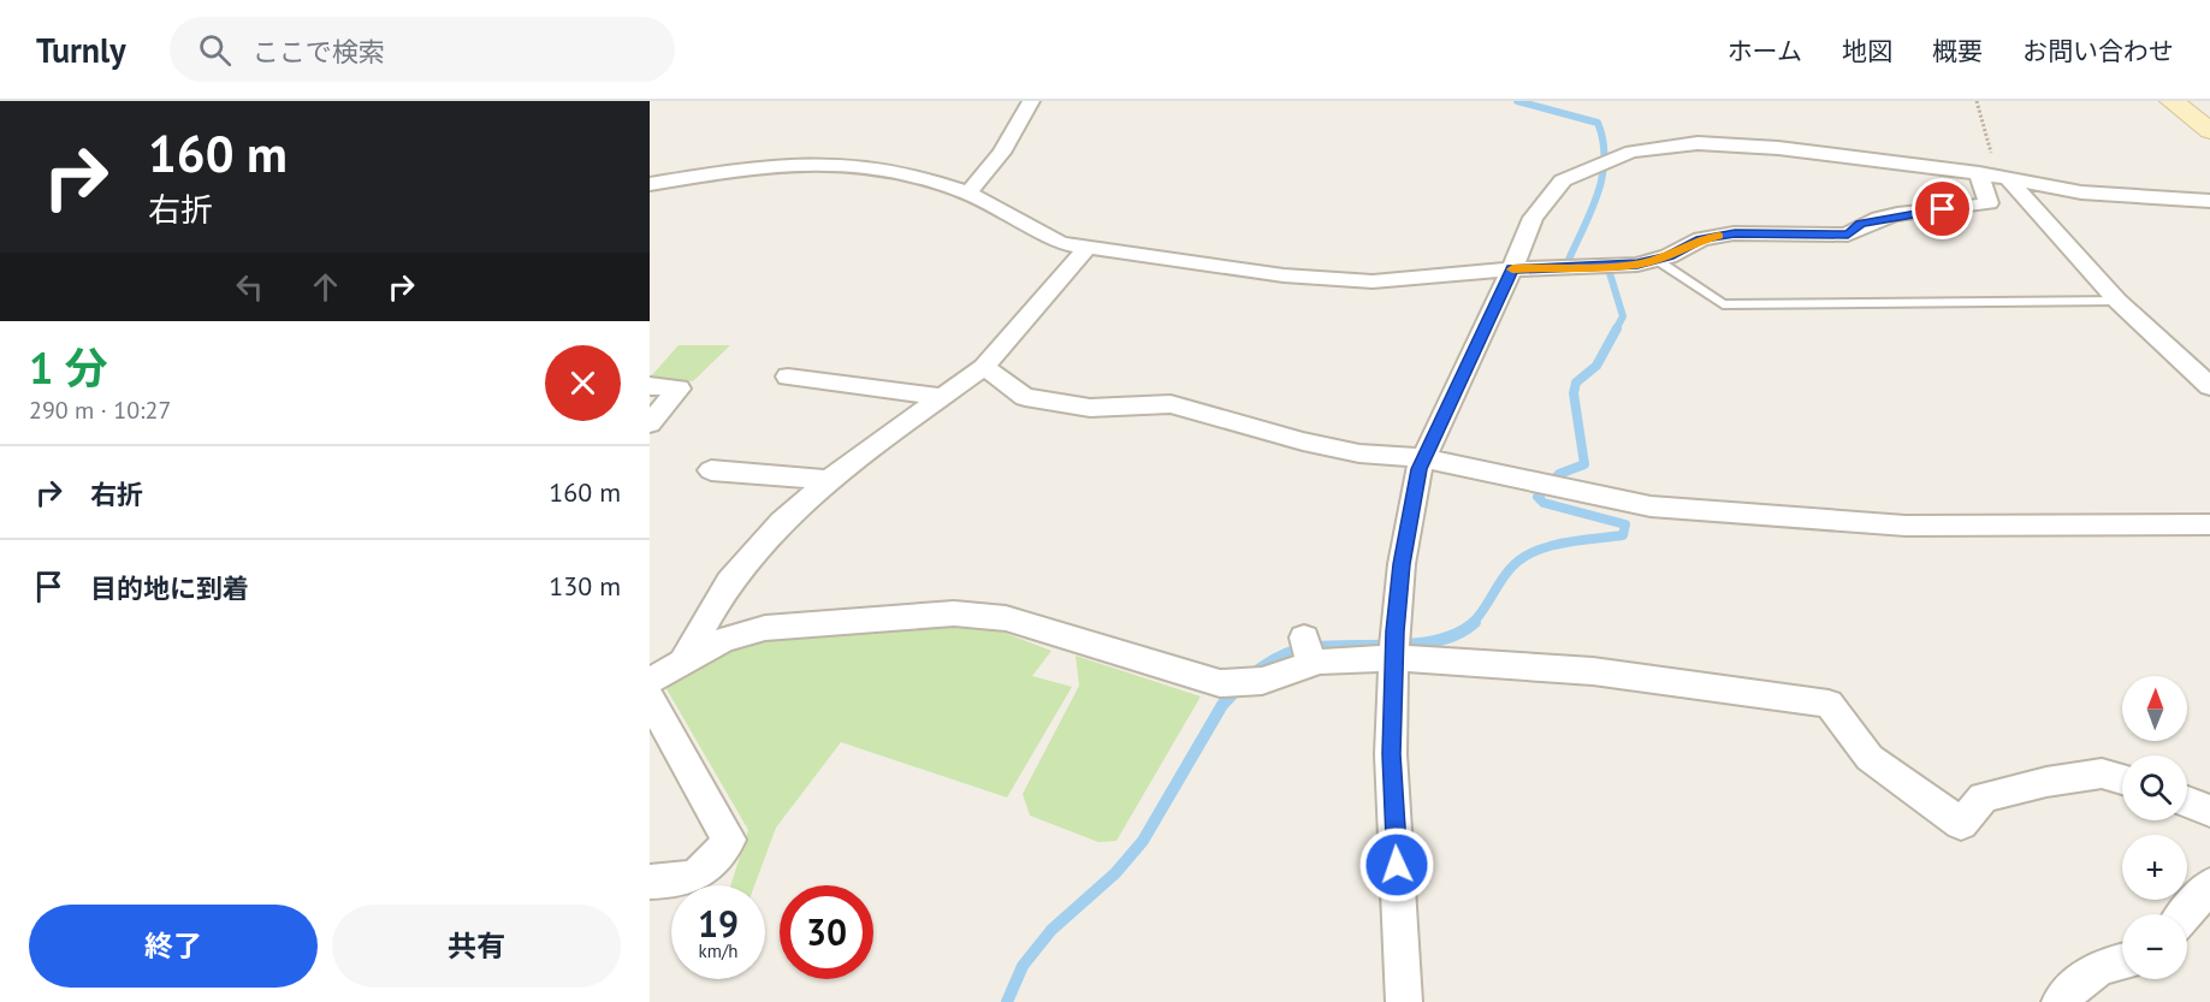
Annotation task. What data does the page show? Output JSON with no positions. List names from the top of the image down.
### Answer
{
  "north": "top",
  "page": {
    "header": "Turnly",
    "search": "ここで検索",
    "nav": [
      "ホーム",
      "地図",
      "概要",
      "お問い合わせ"
    ],
    "turn": ["160 m", "右折"],
    "heading": ["1 分", "290 m · 10:27"],
    "list": [
      {
        "name": "右折",
        "value": "160 m"
      },
      {
        "name": "目的地に到着",
        "value": "130 m"
      }
    ],
    "map_buttons": ["+", "−"],
    "speed": "19 km/h",
    "limit": "30",
    "buttons": ["終了", "共有"]
  }
}
